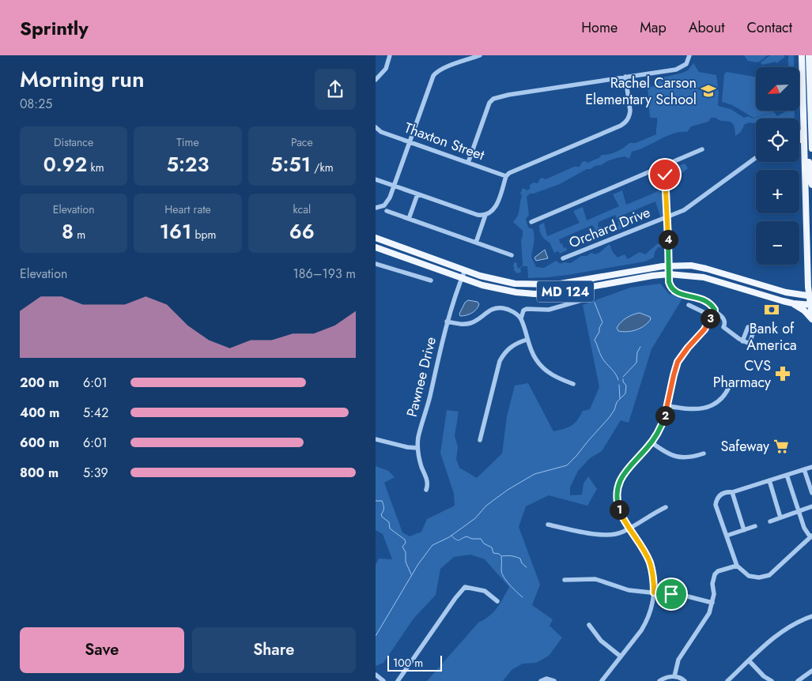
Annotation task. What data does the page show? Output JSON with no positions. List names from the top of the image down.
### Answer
{
  "streets": {
    "main road": ["MD 124"],
    "street": ["Thaxton Street", "Orchard Drive", "Pawnee Drive"]
  },
  "crossings": [
    ["MD 124", "Pawnee Drive"]
  ],
  "places": {
    "school or university": ["Rachel Carson Elementary School"],
    "bank": ["Bank of America"],
    "pharmacy": ["CVS Pharmacy"],
    "supermarket": ["Safeway"]
  },
  "scale_bar": "100 m",
  "north": "bottom left",
  "page": {
    "header": "Sprintly",
    "nav": [
      "Home",
      "Map",
      "About",
      "Contact"
    ],
    "heading": ["Morning run", "08:25"],
    "map_buttons": ["+", "−"],
    "stats": [
      ["Distance", "0.92 km"],
      ["Time", "5:23"],
      ["Pace", "5:51 /km"],
      ["Elevation", "8 m"],
      ["Heart rate", "161 bpm"],
      ["kcal", "66"]
    ],
    "pins": [
      "4",
      "3",
      "2",
      "1"
    ],
    "chart": ["Elevation", "186–193 m"],
    "list": [
      {
        "name": "200 m",
        "note": "6:01"
      },
      {
        "name": "400 m",
        "note": "5:42"
      },
      {
        "name": "600 m",
        "note": "6:01"
      },
      {
        "name": "800 m",
        "note": "5:39"
      }
    ],
    "buttons": ["Save", "Share"],
    "scale": "100 m"
  }
}
